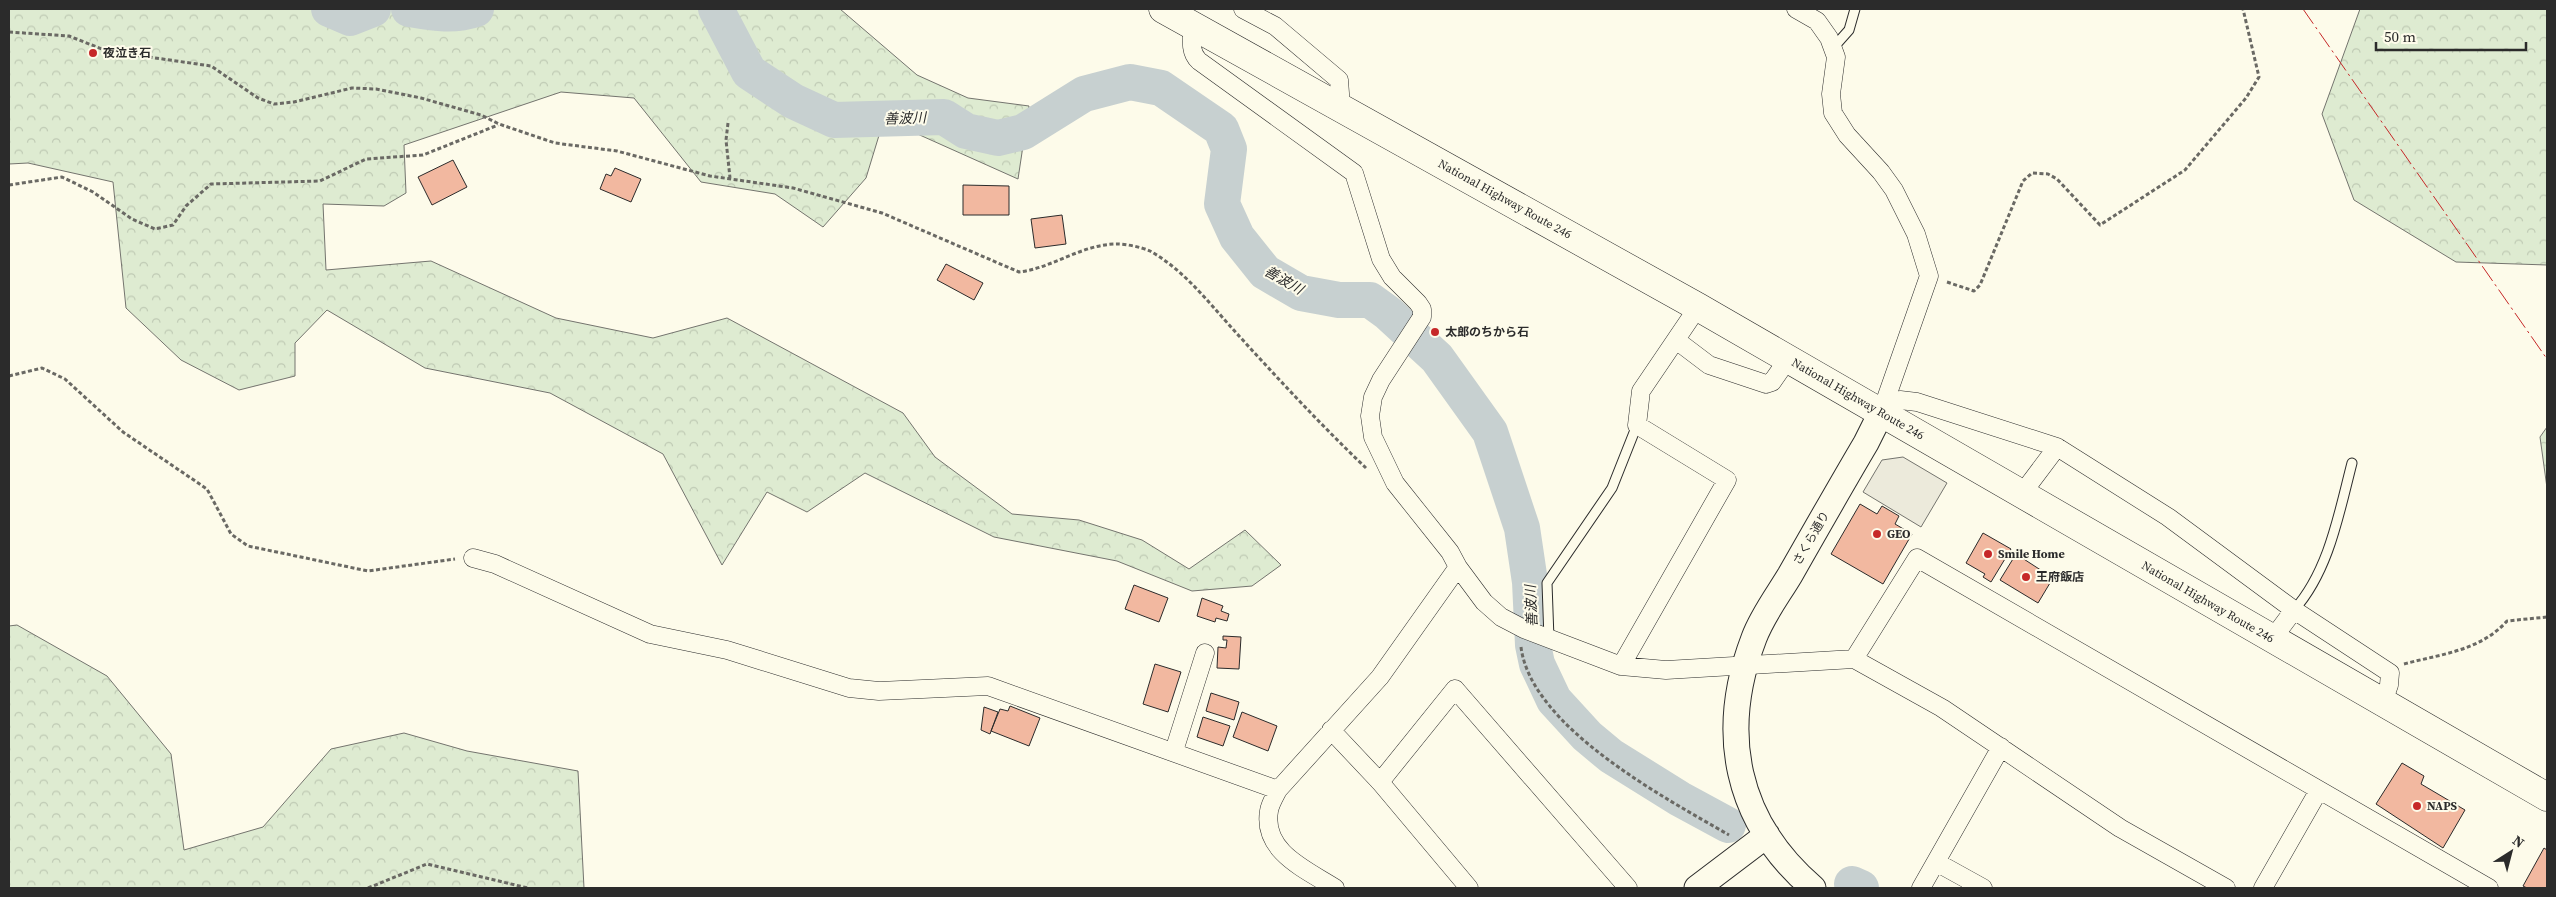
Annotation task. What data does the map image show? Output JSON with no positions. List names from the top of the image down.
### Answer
{
  "streets": {
    "highway": ["National Highway Route 246"],
    "street": ["さくら通り"]
  },
  "crossings": [
    ["National Highway Route 246", "さくら通り"]
  ],
  "water": ["善波川"],
  "places": [
    "夜泣き石",
    "太郎のちから石",
    "GEO",
    "Smile Home",
    "王府飯店",
    "NAPS"
  ],
  "scale_bar": "50 m",
  "north": "top right"
}
